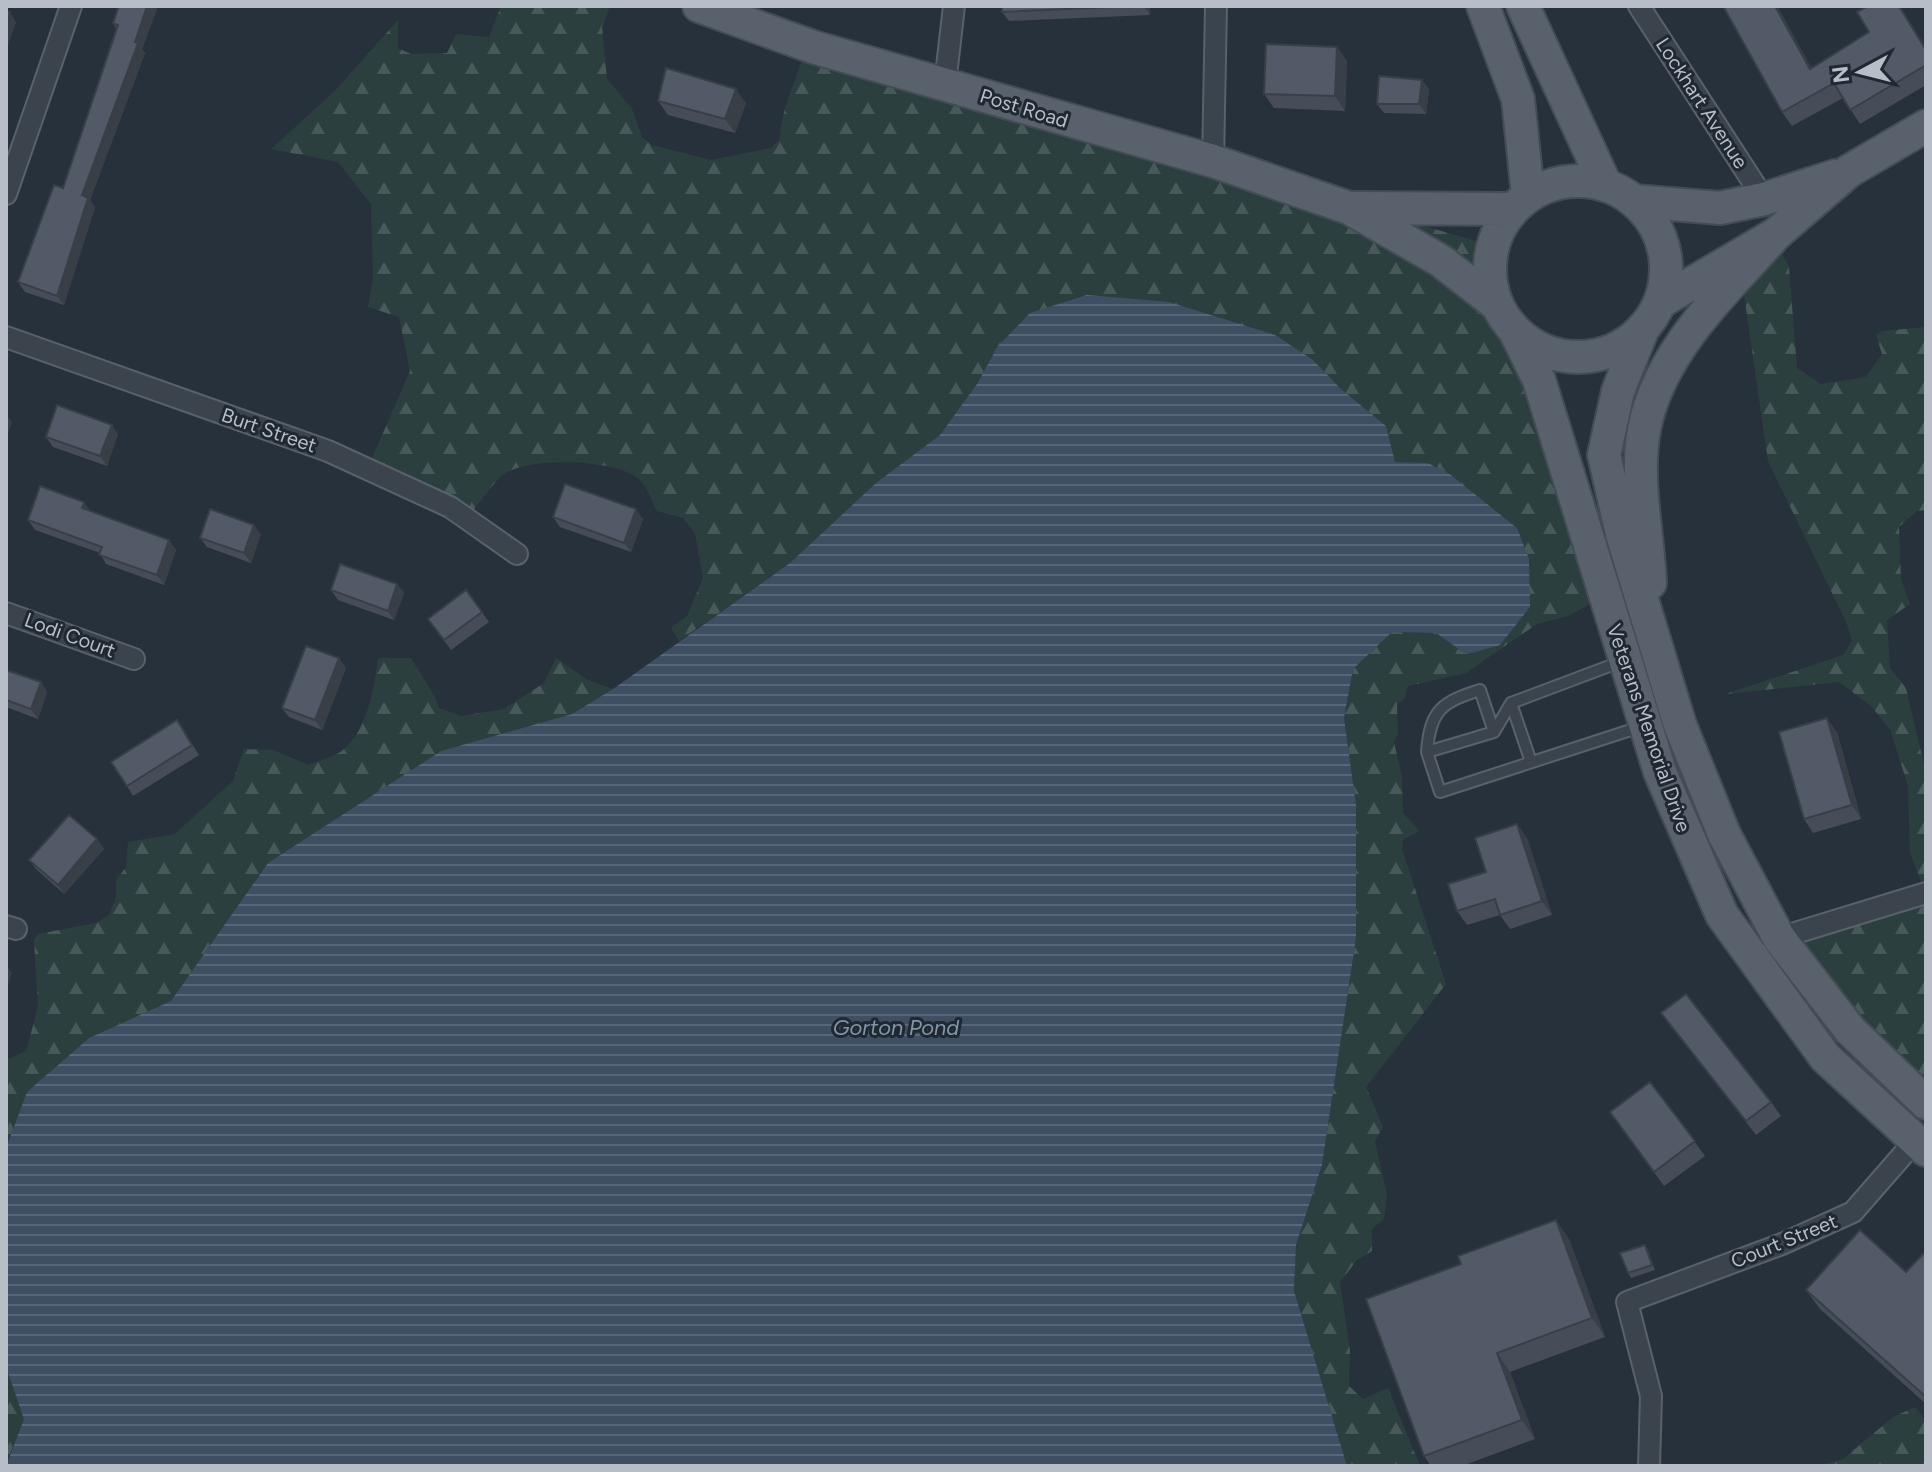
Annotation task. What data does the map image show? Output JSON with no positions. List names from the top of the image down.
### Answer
{
  "streets": {
    "main road": ["Post Road", "Veterans Memorial Drive"],
    "street": [
      "Lockhart Avenue",
      "Burt Street",
      "Lodi Court",
      "Court Street"
    ]
  },
  "crossings": [
    ["Post Road", "Veterans Memorial Drive"],
    ["Veterans Memorial Drive", "Court Street"]
  ],
  "water": ["Gorton Pond"],
  "north": "left"
}
